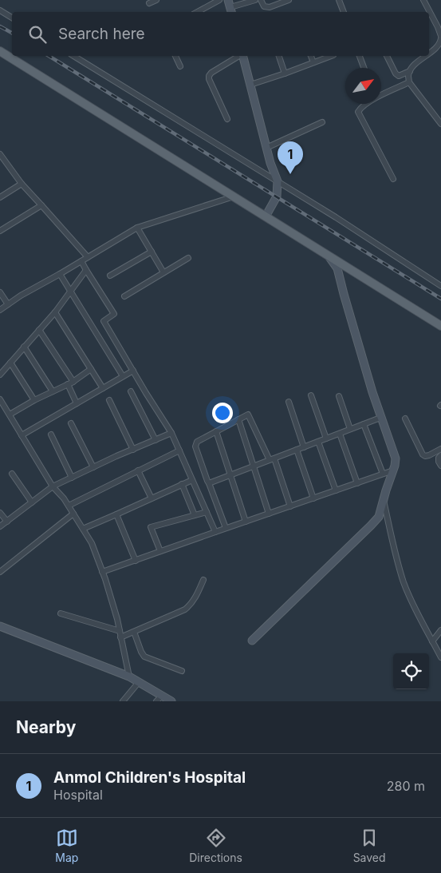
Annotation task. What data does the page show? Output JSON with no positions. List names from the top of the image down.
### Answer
{
  "north": "top right",
  "page": {
    "search": "Search here",
    "pins": "1",
    "heading": "Nearby",
    "list": [
      {
        "mark": "1",
        "name": "Anmol Children's Hospital",
        "note": "Hospital",
        "value": "280 m"
      }
    ],
    "nav": ["Map", "Directions", "Saved"]
  }
}
